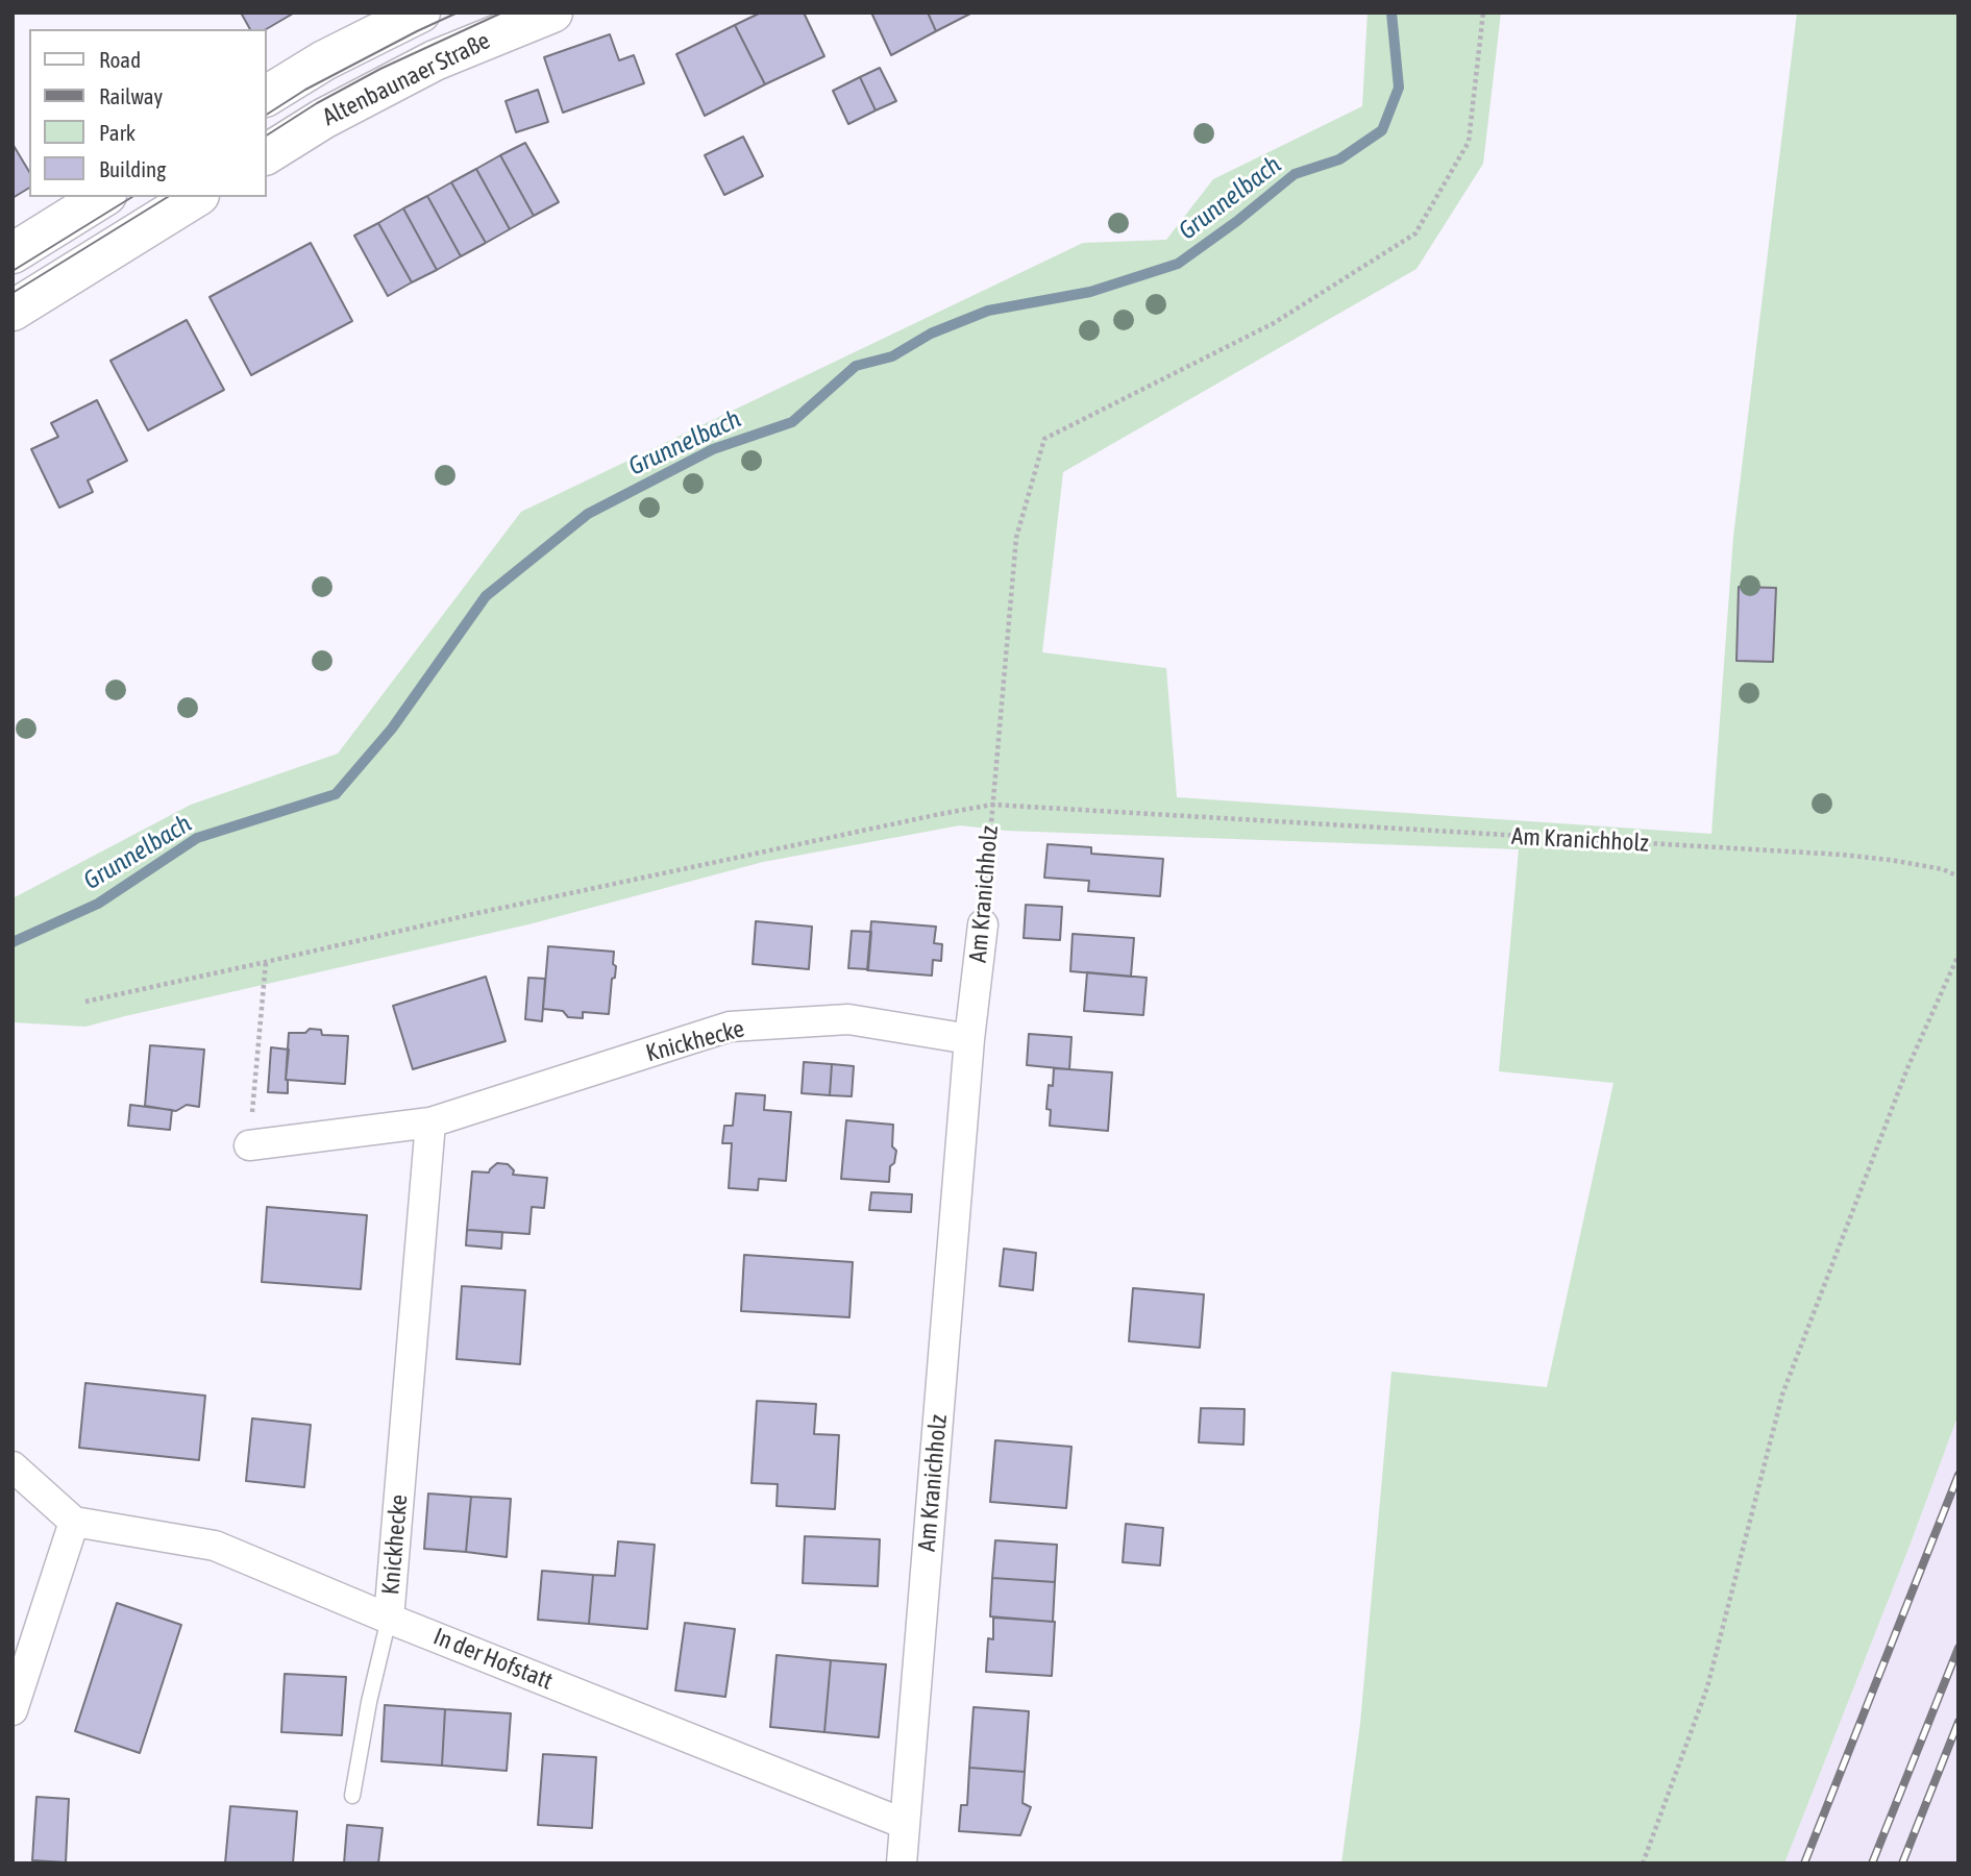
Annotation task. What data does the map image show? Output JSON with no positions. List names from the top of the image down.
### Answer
{
  "streets": {
    "main road": ["Altenbaunaer Straße"],
    "street": ["Am Kranichholz", "Knickhecke", "In der Hofstatt"]
  },
  "crossings": [
    ["Am Kranichholz", "Knickhecke"],
    ["Am Kranichholz", "In der Hofstatt"],
    ["Knickhecke", "In der Hofstatt"]
  ],
  "water": ["Grunnelbach"],
  "legend": [
    "Road",
    "Railway",
    "Park",
    "Building"
  ]
}
